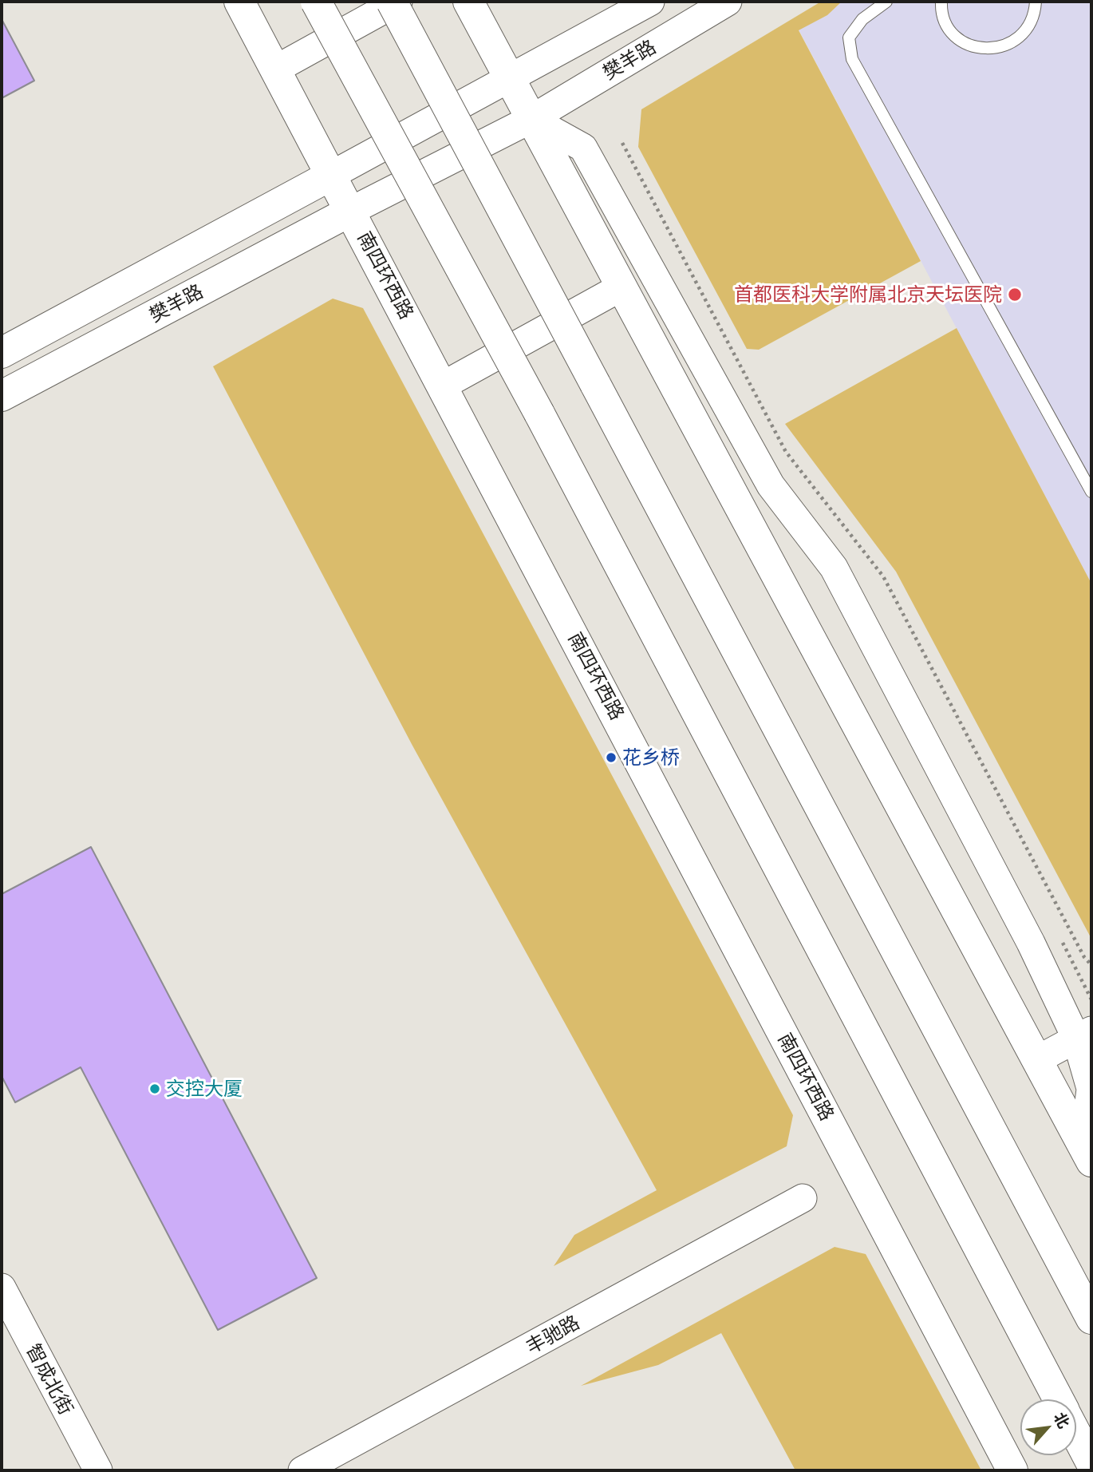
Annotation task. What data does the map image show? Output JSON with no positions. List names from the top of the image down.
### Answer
{
  "streets": {
    "main road": ["樊羊路", "南四环西路"],
    "street": ["丰驰路", "智成北街"]
  },
  "crossings": [
    ["樊羊路", "南四环西路"]
  ],
  "places": ["首都医科大学附属北京天坛医院", "花乡桥", "交控大厦"],
  "north": "top right"
}
